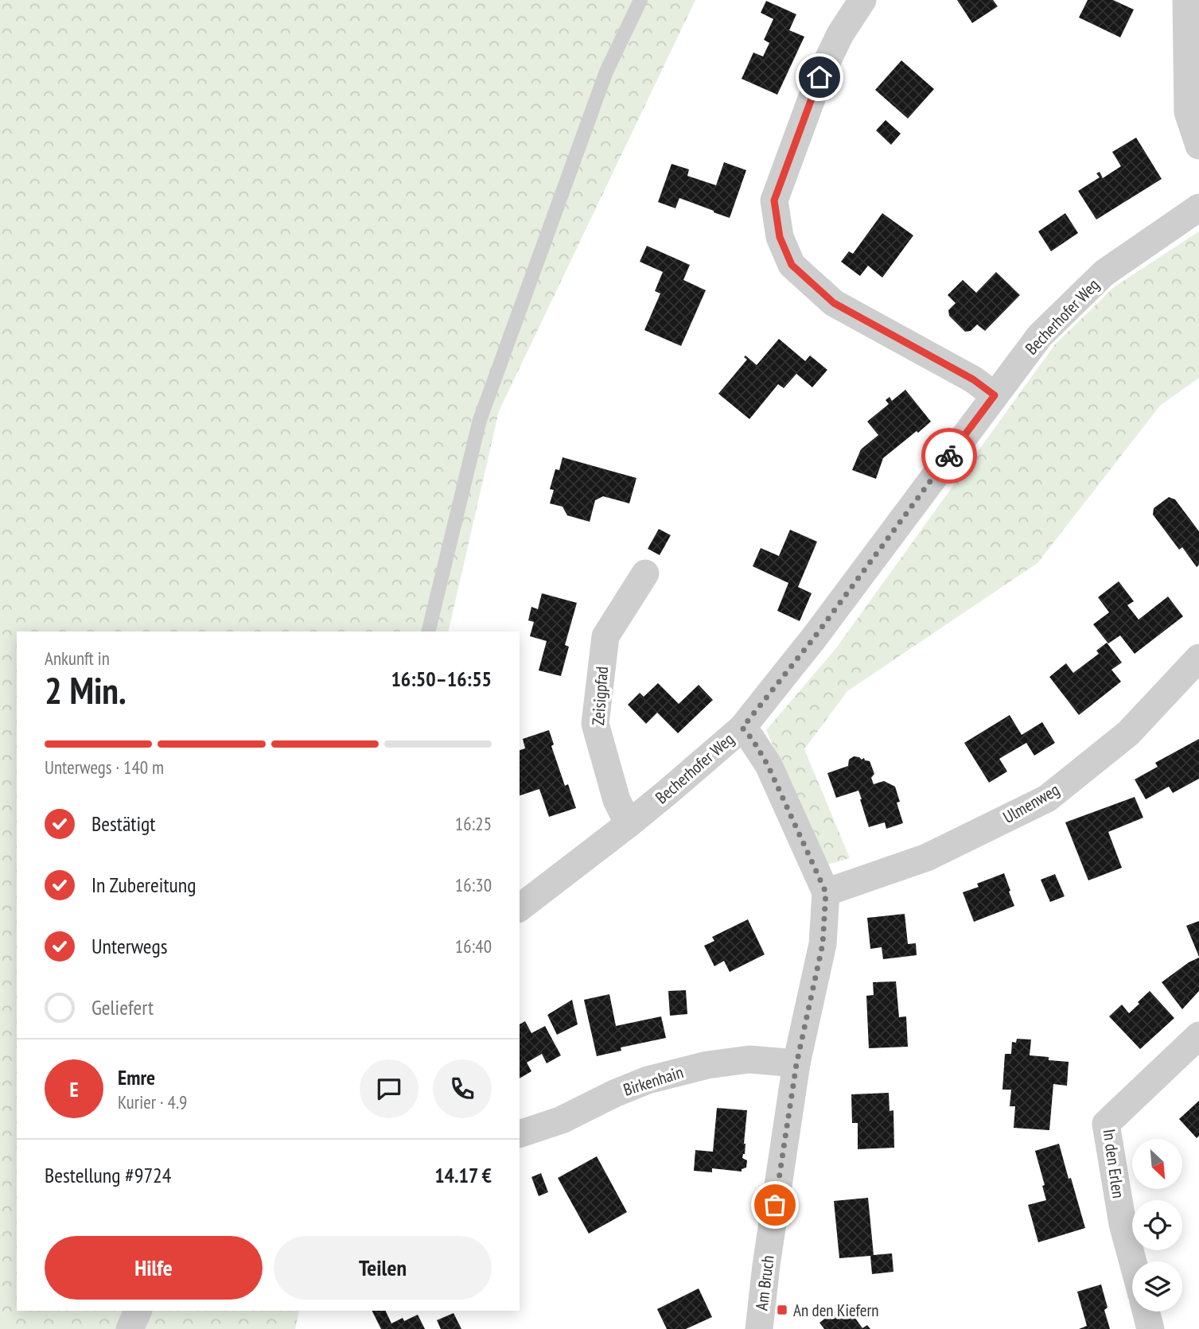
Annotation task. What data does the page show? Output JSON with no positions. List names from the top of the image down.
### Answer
{
  "streets": {
    "street": [
      "Becherhofer Weg",
      "Zeisigpfad",
      "Ulmenweg",
      "Birkenhain",
      "In den Erlen",
      "Am Bruch"
    ]
  },
  "crossings": [
    ["Becherhofer Weg", "Zeisigpfad"],
    ["Becherhofer Weg", "Am Bruch"],
    ["Ulmenweg", "Am Bruch"],
    ["Birkenhain", "Am Bruch"]
  ],
  "places": {
    "transit": ["An den Kiefern"]
  },
  "north": "bottom right",
  "page": {
    "heading": ["2 Min.", "Ankunft in", "16:50–16:55"],
    "panel": [
      "Emre",
      "Kurier · 4.9",
      "Bestellung #9724",
      "14.17 €"
    ],
    "bar": "Unterwegs · 140 m",
    "list": [
      ["Bestätigt", "16:25"],
      ["In Zubereitung", "16:30"],
      ["Unterwegs", "16:40"],
      "Geliefert"
    ],
    "round": "E",
    "buttons": ["Hilfe", "Teilen"]
  }
}
